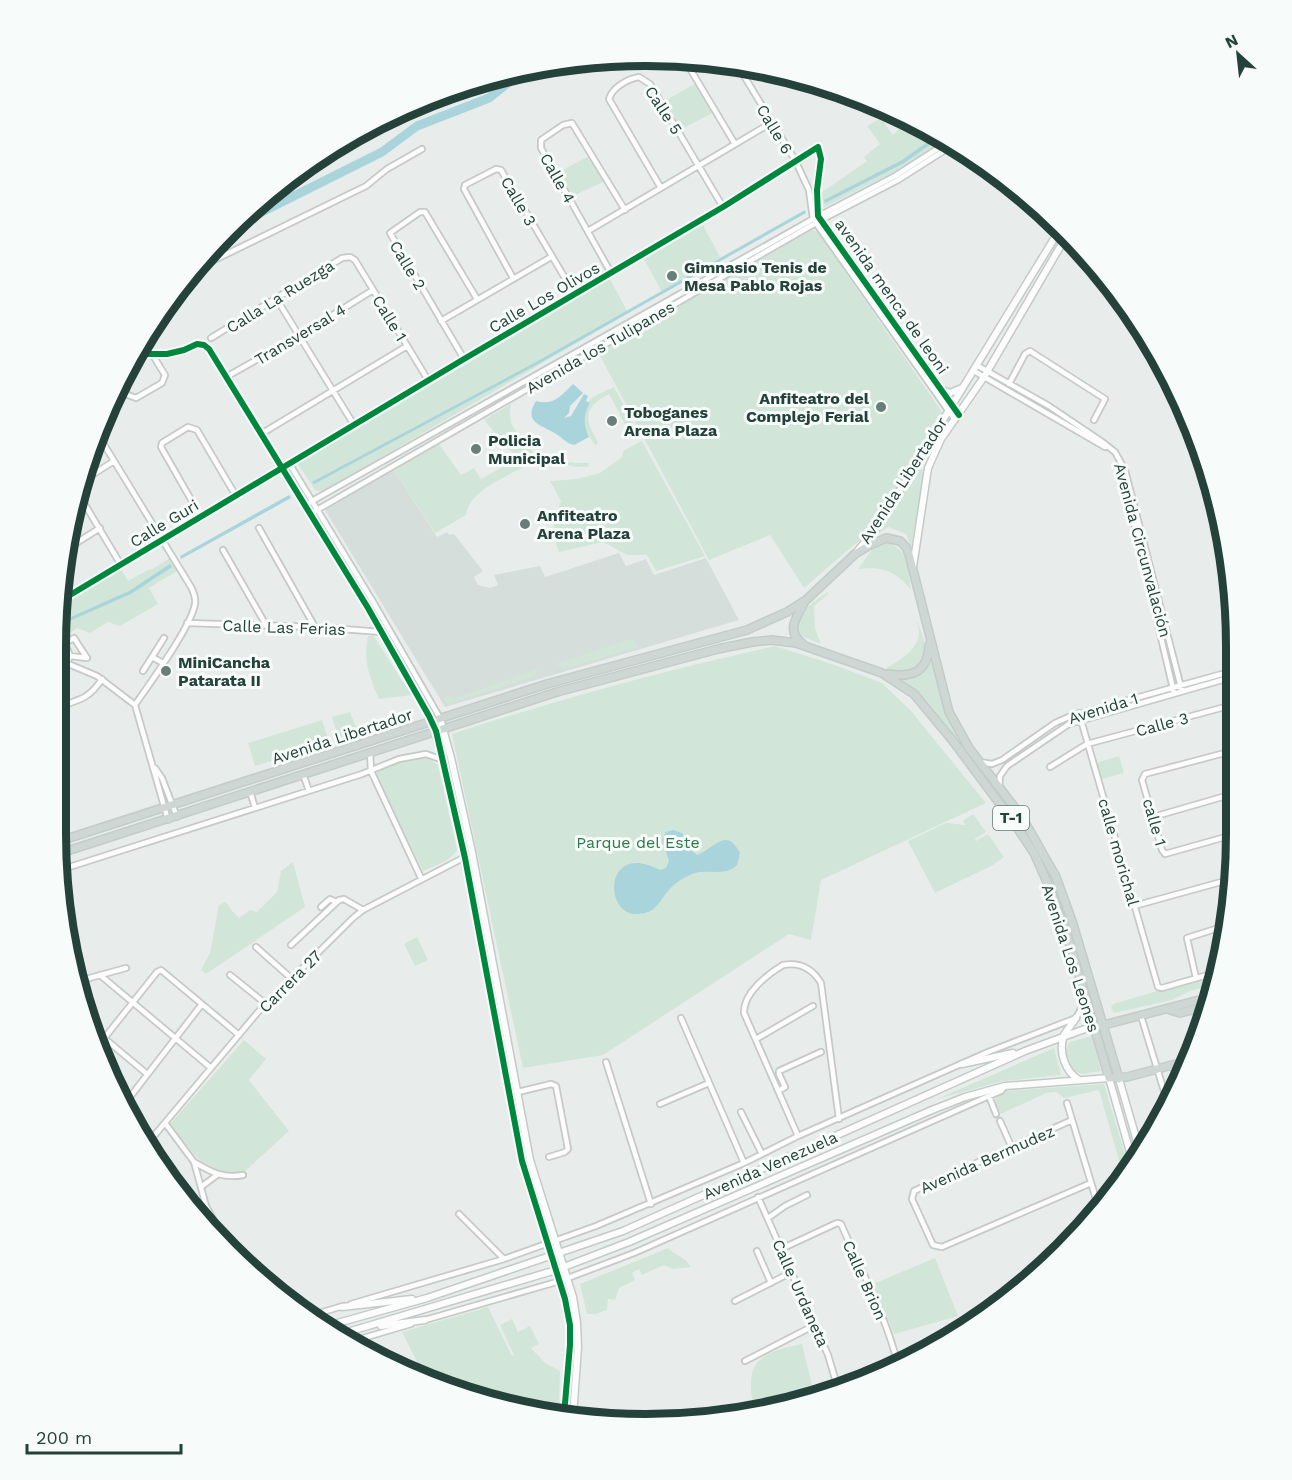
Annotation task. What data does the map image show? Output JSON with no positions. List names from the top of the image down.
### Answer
{
  "streets": {
    "main road": [
      "Avenida Libertador",
      "T-1",
      "Avenida Los Leones",
      "Avenida Venezuela"
    ],
    "street": [
      "Calle 5",
      "Calle 6",
      "Calle 4",
      "Calle 3",
      "Calle 2",
      "Calla La Ruezga",
      "avenida menca de leoni",
      "Calle Los Olivos",
      "Calle 1",
      "Transversal 4",
      "Avenida los Tulipanes",
      "Calle Guri",
      "Avenida Circunvalación",
      "Calle Las Ferias",
      "Avenida 1",
      "calle 1",
      "calle morichal",
      "Carrera 27",
      "Avenida Bermudez",
      "Calle Brion",
      "Calle Urdaneta"
    ]
  },
  "crossings": [
    ["Calle 5", "Calle Los Olivos"],
    ["Calle 6", "avenida menca de leoni"],
    ["Calle 6", "Calle Los Olivos"],
    ["Calle 6", "Avenida los Tulipanes"],
    ["Calle 4", "Calle Los Olivos"],
    ["Calle 3", "Calle Los Olivos"],
    ["Calle 3", "calle morichal"],
    ["Calle 2", "Calle Los Olivos"],
    ["Calla La Ruezga", "Calle 1"],
    ["avenida menca de leoni", "Calle Los Olivos"],
    ["avenida menca de leoni", "Avenida los Tulipanes"],
    ["avenida menca de leoni", "Avenida Libertador"],
    ["Calle Los Olivos", "Calle 1"],
    ["Calle Los Olivos", "Calle Guri"],
    ["Calle 1", "Transversal 4"],
    ["Avenida Libertador", "T-1"],
    ["Avenida Libertador", "Avenida Los Leones"],
    ["Avenida Circunvalación", "Avenida 1"],
    ["Avenida 1", "calle morichal"],
    ["Avenida 1", "Avenida Los Leones"],
    ["T-1", "Avenida Los Leones"],
    ["Avenida Los Leones", "Avenida Venezuela"],
    ["Avenida Venezuela", "Calle Urdaneta"],
    ["Calle Brion", "Calle Urdaneta"]
  ],
  "parks": ["Parque del Este"],
  "places": [
    "Gimnasio Tenis de Mesa Pablo Rojas",
    "Anfiteatro del Complejo Ferial",
    "Toboganes Arena Plaza",
    "Policia Municipal",
    "Anfiteatro Arena Plaza",
    "MiniCancha Patarata II"
  ],
  "scale_bar": "200 m",
  "north": "top left"
}
